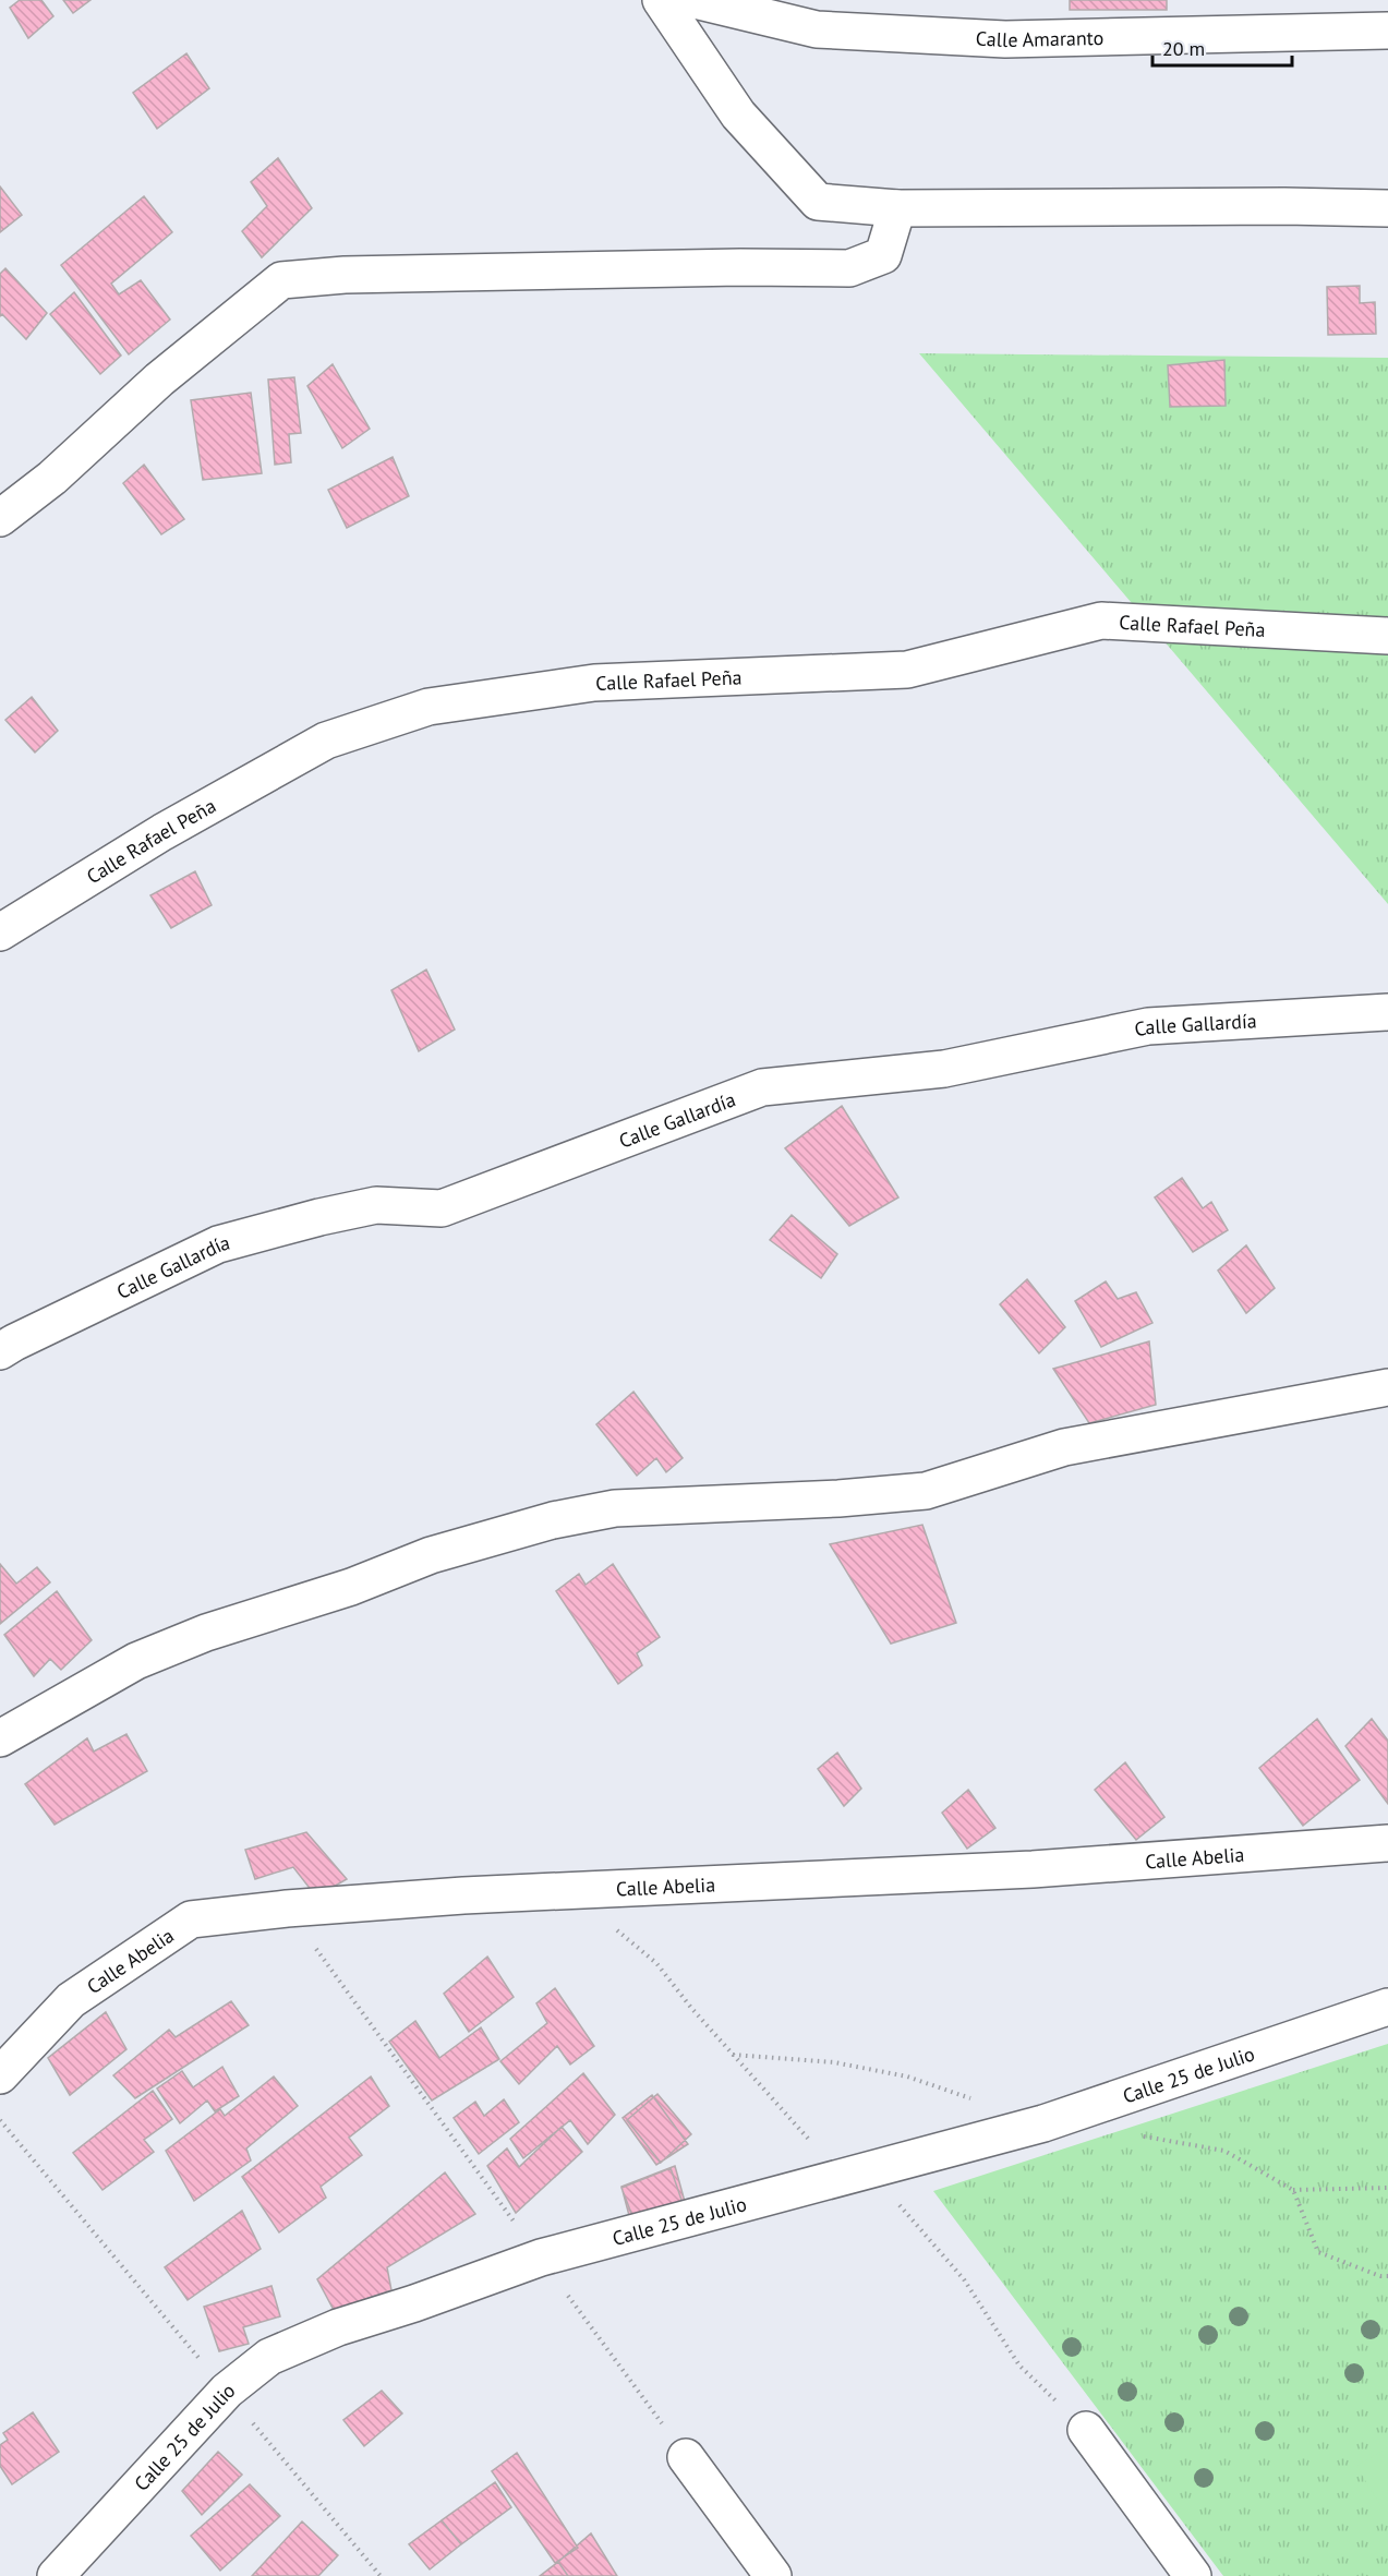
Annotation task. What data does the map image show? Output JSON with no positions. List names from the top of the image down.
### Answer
{
  "streets": {
    "street": [
      "Calle Amaranto",
      "Calle Rafael Peña",
      "Calle Gallardía",
      "Calle Abelia",
      "Calle 25 de Julio"
    ]
  },
  "scale_bar": "20 m"
}
